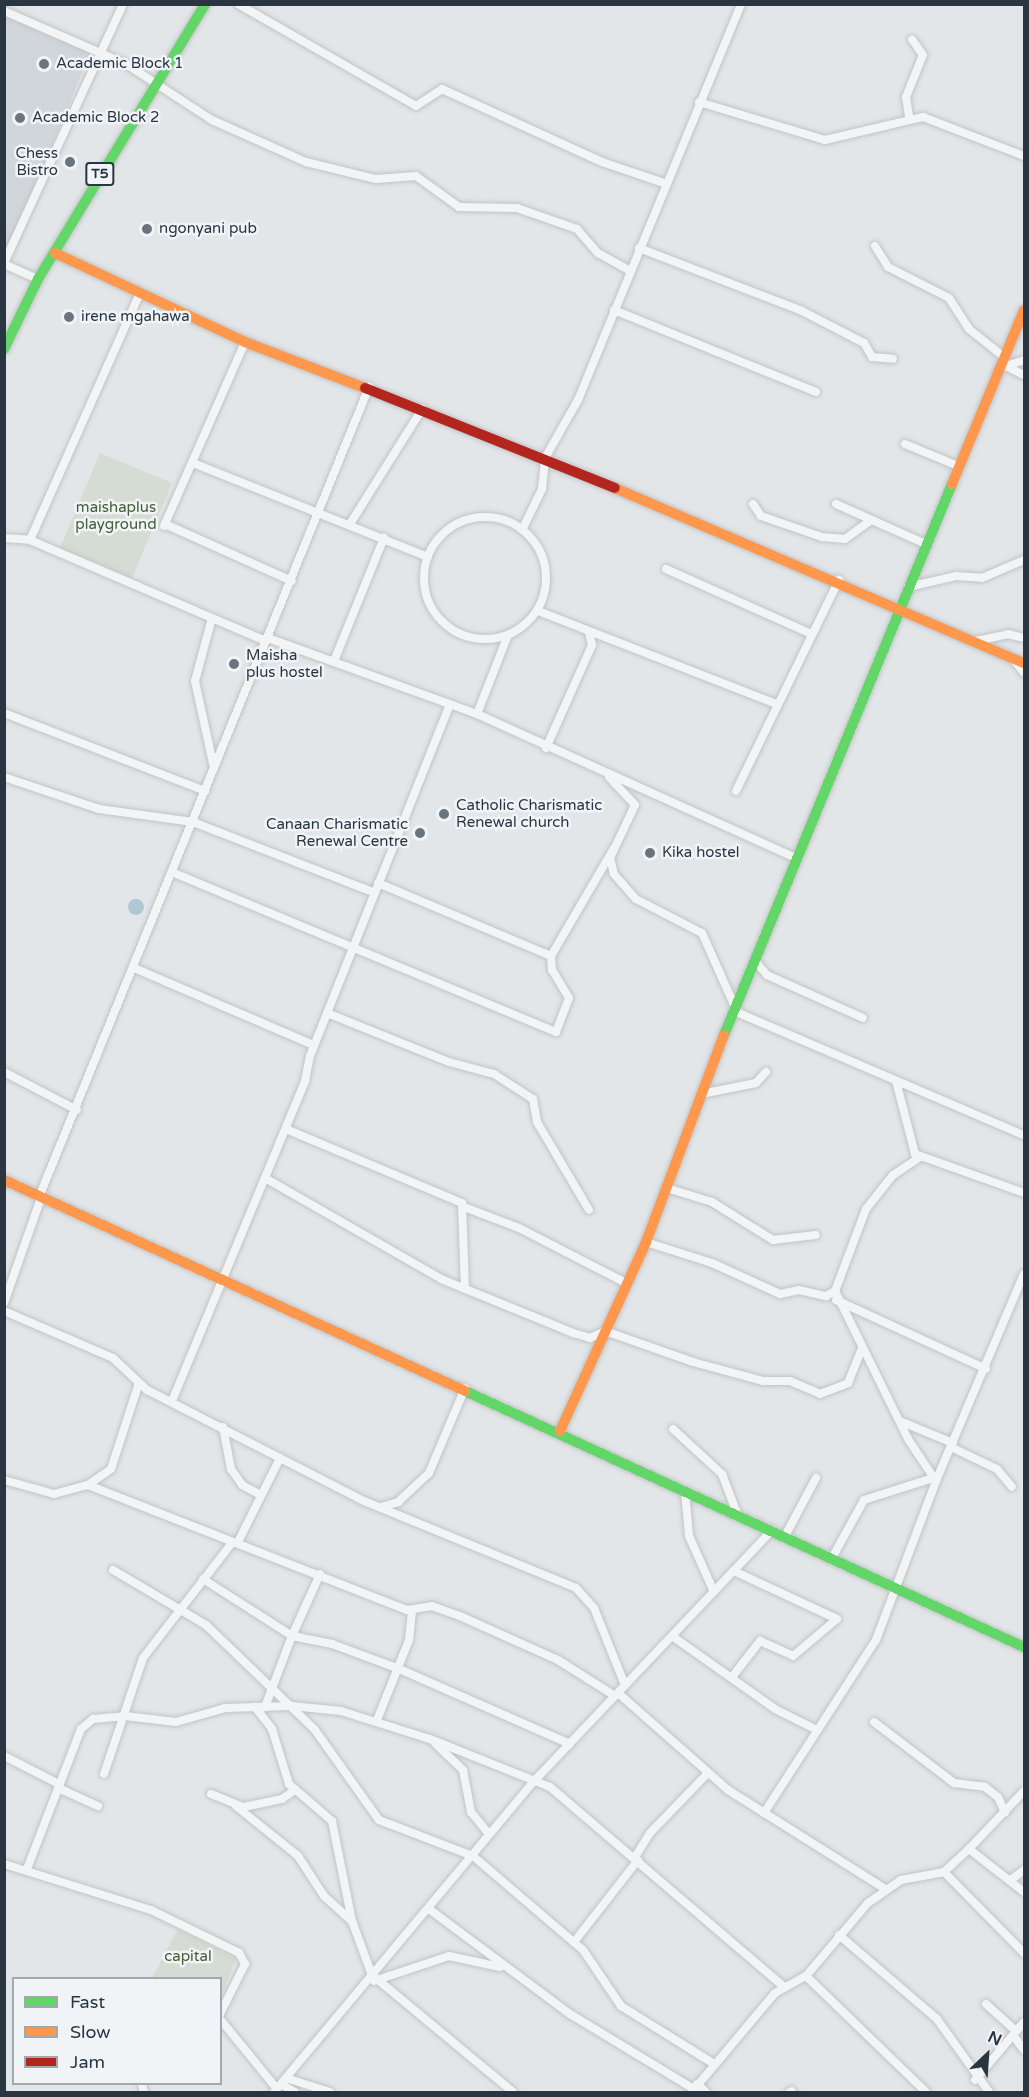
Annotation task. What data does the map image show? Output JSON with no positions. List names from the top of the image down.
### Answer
{
  "streets": {
    "main road": ["T5"]
  },
  "parks": ["maishaplus playground", "capital"],
  "places": [
    "Academic Block 1",
    "Academic Block 2",
    "Chess Bistro",
    "ngonyani pub",
    "irene mgahawa",
    "Maisha plus hostel",
    "Catholic Charismatic Renewal church",
    "Canaan Charismatic Renewal Centre",
    "Kika hostel"
  ],
  "legend": ["Fast", "Slow", "Jam"],
  "north": "top right"
}
